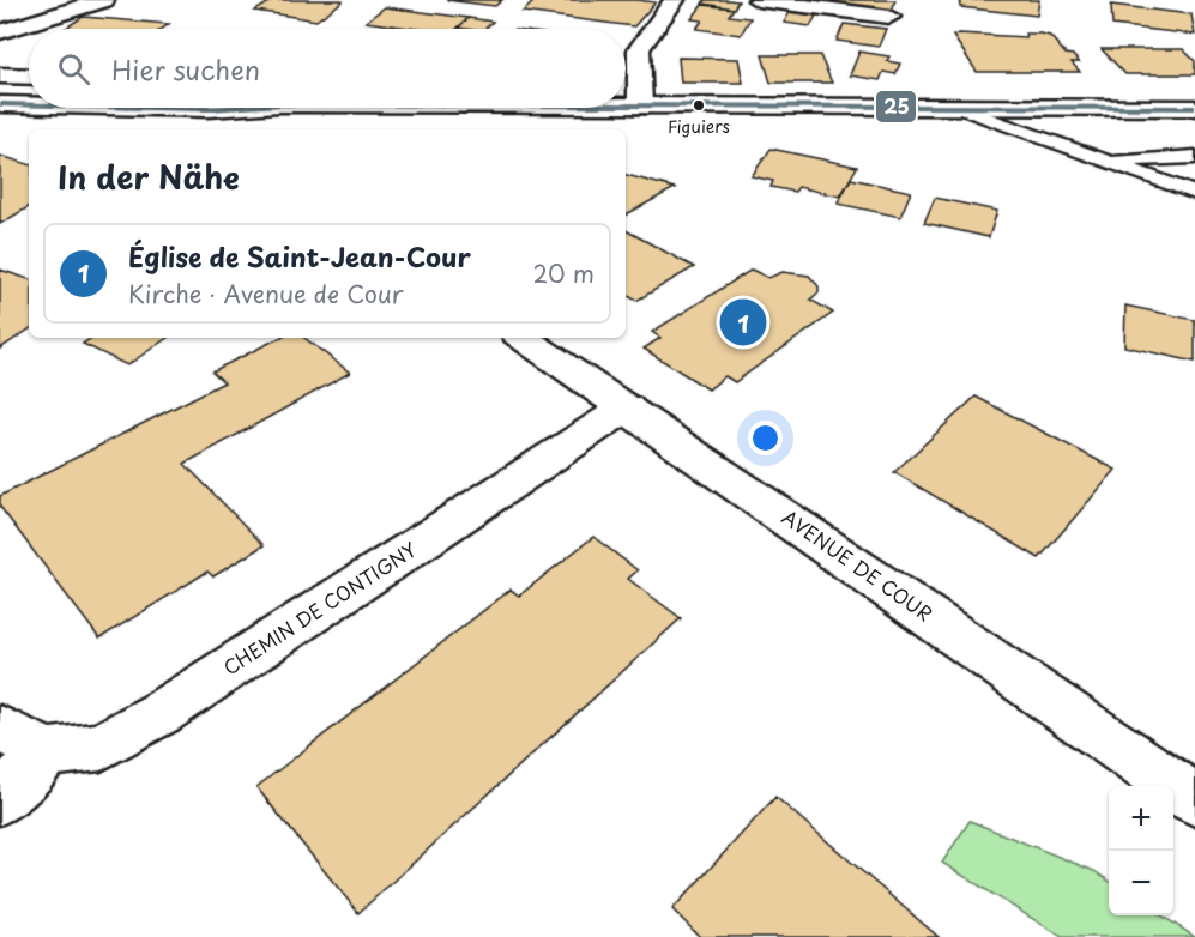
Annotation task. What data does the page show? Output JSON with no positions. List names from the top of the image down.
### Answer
{
  "streets": {
    "street": ["AVENUE DE COUR", "CHEMIN DE CONTIGNY"]
  },
  "crossings": [
    ["AVENUE DE COUR", "CHEMIN DE CONTIGNY"]
  ],
  "places": ["Figuiers"],
  "lines": ["transit line 25"],
  "page": {
    "search": "Hier suchen",
    "heading": "In der Nähe",
    "list": [
      {
        "mark": "1",
        "name": "Église de Saint-Jean-Cour",
        "note": "Kirche · Avenue de Cour",
        "value": "20 m"
      }
    ],
    "pins": "1",
    "map_buttons": ["+", "−"]
  }
}
